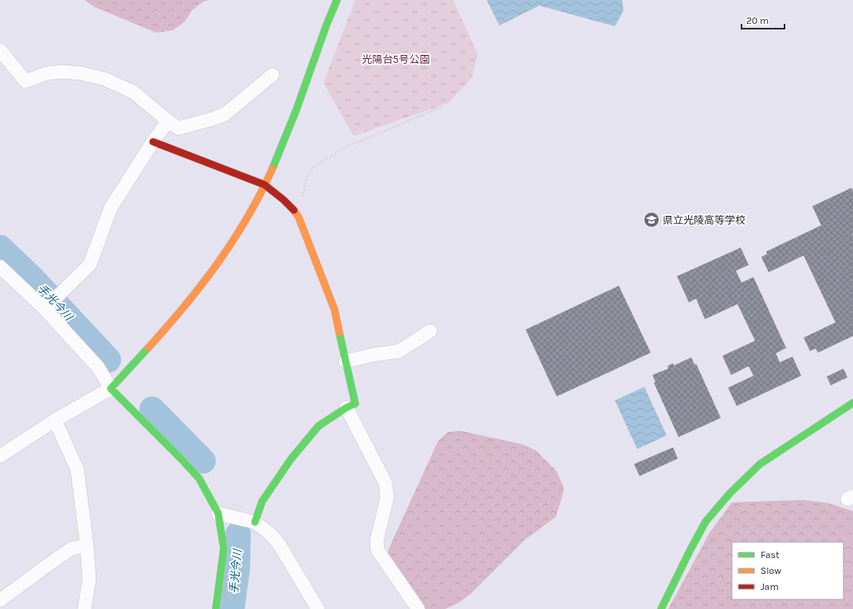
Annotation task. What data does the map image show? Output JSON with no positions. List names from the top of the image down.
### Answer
{
  "water": ["手光今川"],
  "parks": ["光陽台5号公園"],
  "places": {
    "school or university": ["県立光陵高等学校"]
  },
  "legend": ["Fast", "Slow", "Jam"],
  "scale_bar": "20 m"
}
